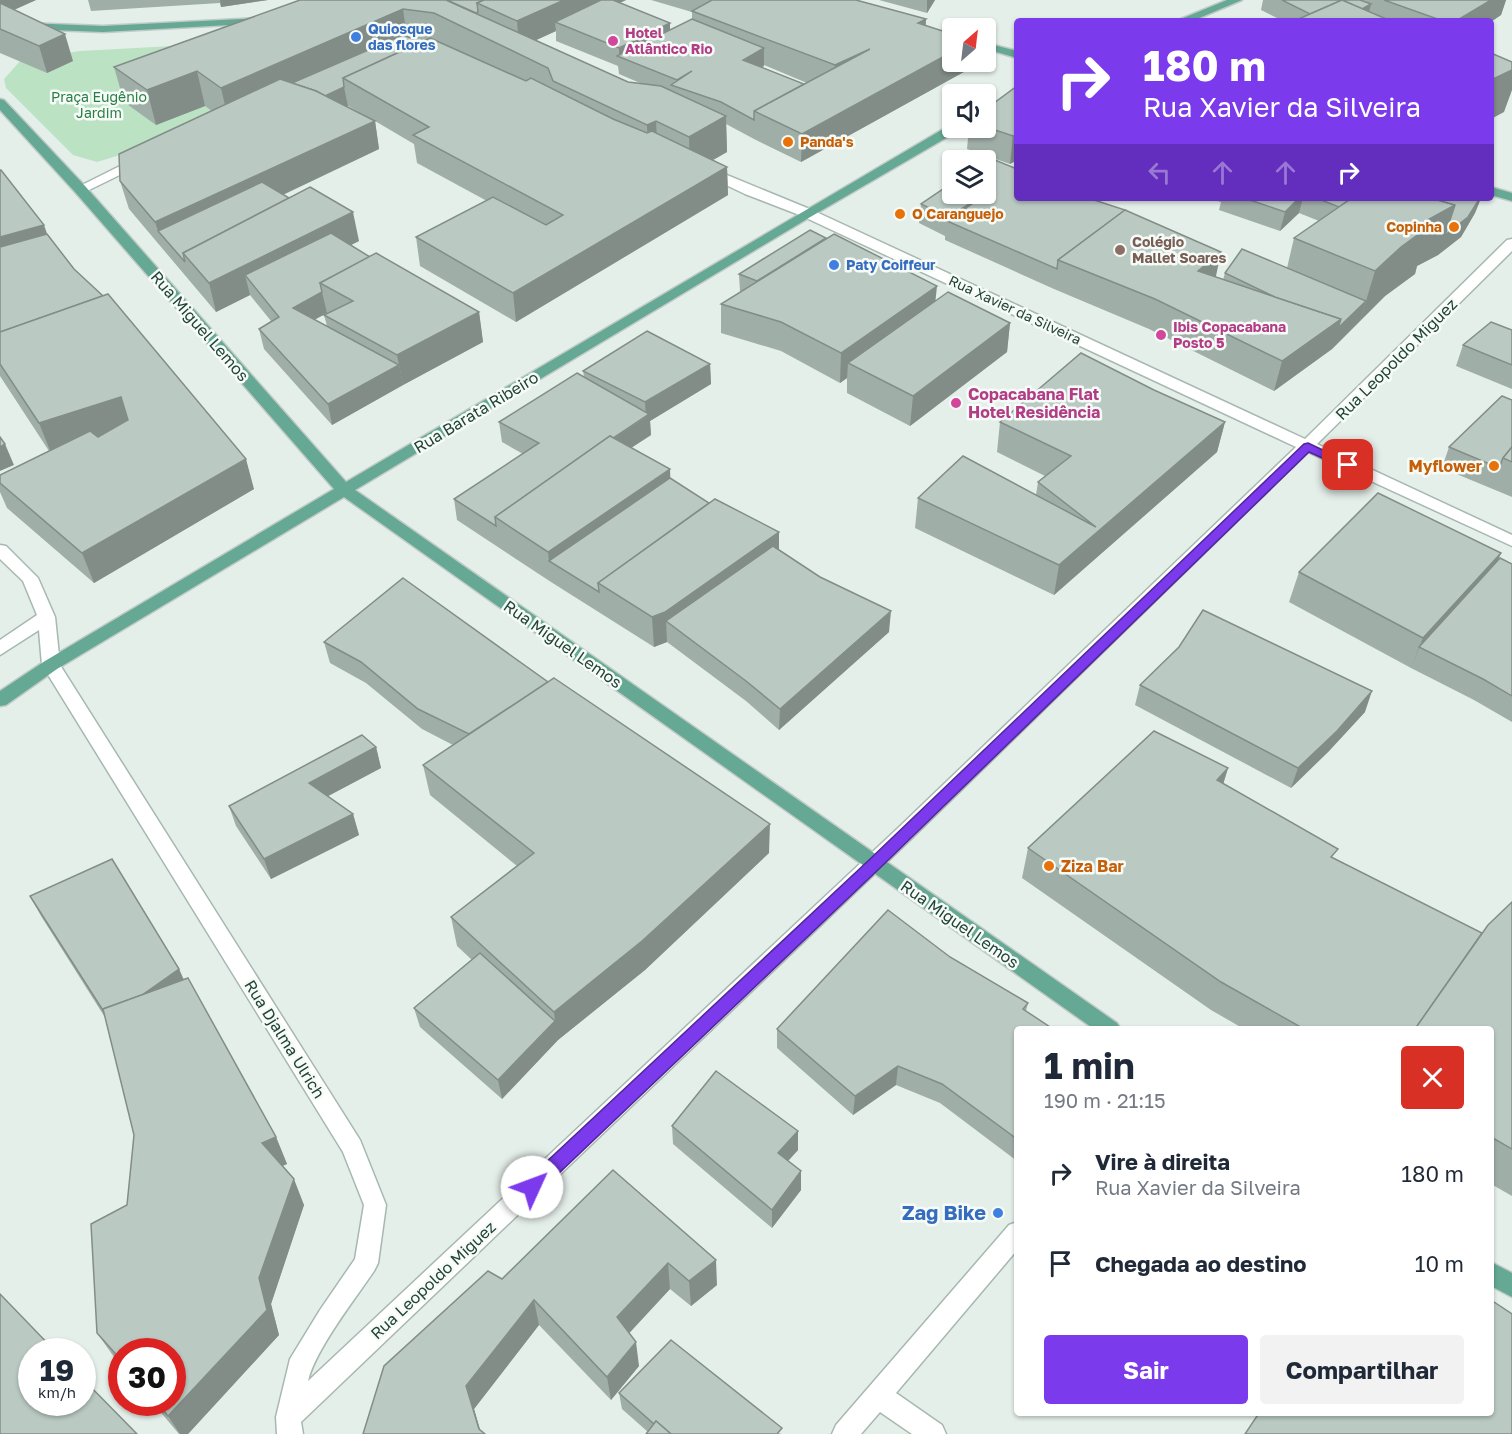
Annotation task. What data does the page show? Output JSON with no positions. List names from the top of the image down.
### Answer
{
  "streets": {
    "main road": ["Rua Miguel Lemos", "Rua Barata Ribeiro"],
    "street": ["Rua Xavier da Silveira", "Rua Leopoldo Miguez", "Rua Djalma Ulrich"]
  },
  "crossings": [
    ["Rua Xavier da Silveira", "Rua Leopoldo Miguez"],
    ["Rua Xavier da Silveira", "Rua Barata Ribeiro"],
    ["Rua Miguel Lemos", "Rua Leopoldo Miguez"],
    ["Rua Miguel Lemos", "Rua Barata Ribeiro"],
    ["Rua Leopoldo Miguez", "Rua Djalma Ulrich"],
    ["Rua Barata Ribeiro", "Rua Djalma Ulrich"]
  ],
  "parks": ["Praça Eugênio Jardim"],
  "places": [
    "Quiosque das flores",
    "Hotel Atlântico Rio",
    "Panda's",
    "O Caranguejo",
    "Copinha",
    "Colégio Mallet Soares",
    "Paty Coiffeur",
    "Ibis Copacabana Posto 5",
    "Copacabana Flat Hotel Residência",
    "Myflower",
    "Ziza Bar",
    "Zag Bike"
  ],
  "north": "top right",
  "page": {
    "turn": ["180 m", "Rua Xavier da Silveira"],
    "heading": ["1 min", "190 m · 21:15"],
    "list": [
      {
        "name": "Vire à direita",
        "note": "Rua Xavier da Silveira",
        "value": "180 m"
      },
      {
        "name": "Chegada ao destino",
        "value": "10 m"
      }
    ],
    "buttons": ["Sair", "Compartilhar"],
    "speed": "19 km/h",
    "limit": "30"
  }
}
